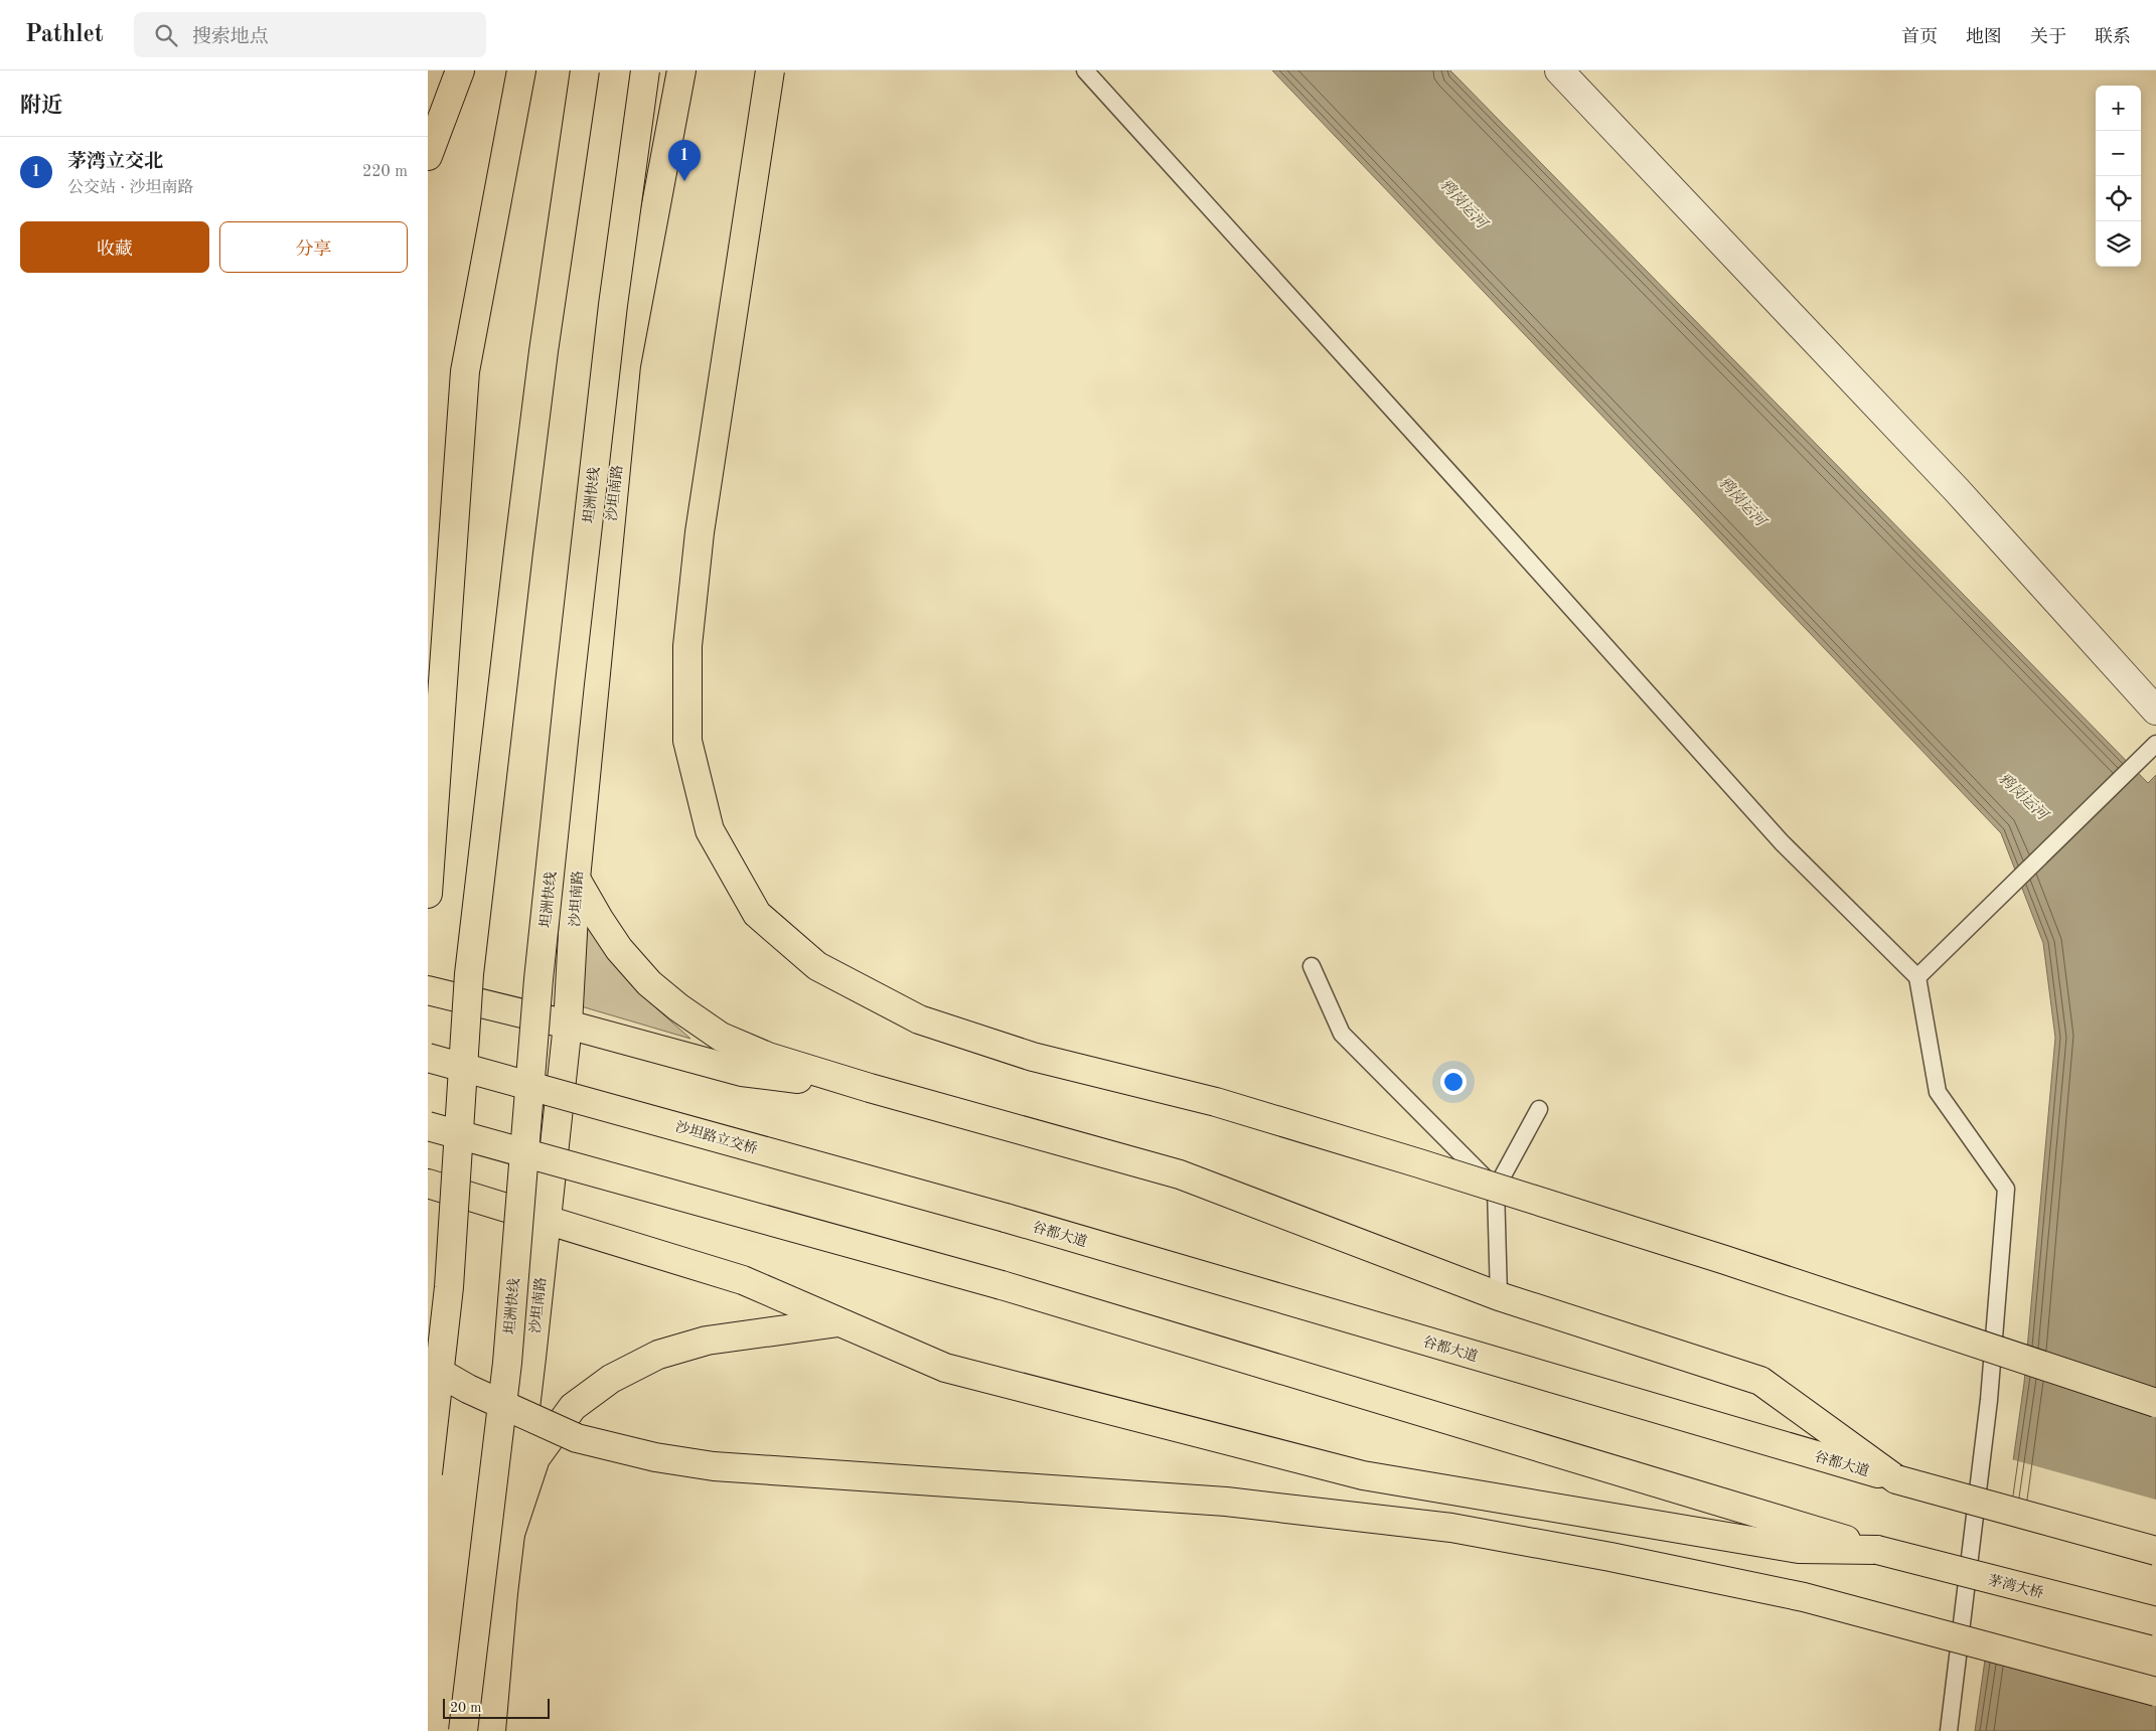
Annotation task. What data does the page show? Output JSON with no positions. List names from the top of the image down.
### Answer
{
  "streets": {
    "main road": [
      "沙坦南路",
      "坦洲快线",
      "沙坦路立交桥",
      "谷都大道",
      "茅湾大桥"
    ]
  },
  "crossings": [
    ["沙坦路立交桥", "谷都大道"]
  ],
  "water": ["鸦岗运河"],
  "scale_bar": "20 m",
  "page": {
    "header": "Pathlet",
    "search": "搜索地点",
    "nav": [
      "首页",
      "地图",
      "关于",
      "联系"
    ],
    "heading": "附近",
    "map_buttons": ["+", "−"],
    "list": [
      {
        "mark": "1",
        "name": "茅湾立交北",
        "note": "公交站 · 沙坦南路",
        "value": "220 m"
      }
    ],
    "pins": "1",
    "buttons": ["收藏", "分享"],
    "scale": "20 m"
  }
}
